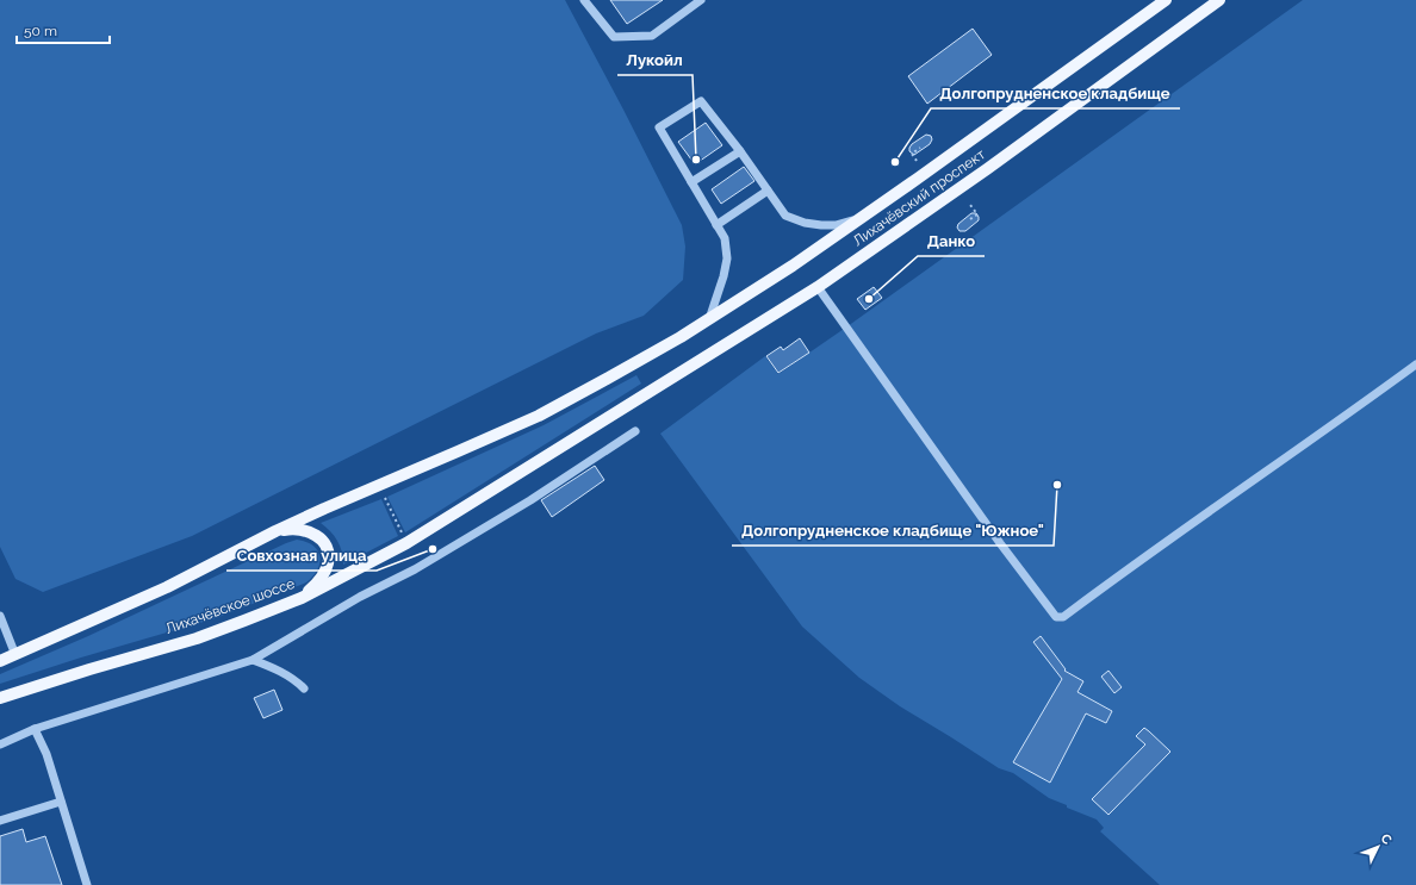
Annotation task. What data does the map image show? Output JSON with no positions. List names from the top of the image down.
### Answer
{
  "streets": {
    "main road": ["Лихачёвский проспект", "Лихачёвское шоссе"]
  },
  "crossings": [
    ["Лихачёвский проспект", "Лихачёвское шоссе"]
  ],
  "places": [
    "Лукойл",
    "Долгопрудненское кладбище",
    "Данко",
    "Долгопрудненское кладбище \"Южное\"",
    "Совхозная улица"
  ],
  "scale_bar": "50 m",
  "north": "top right"
}
